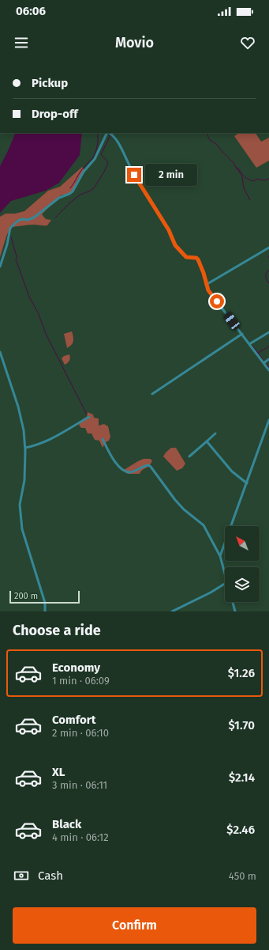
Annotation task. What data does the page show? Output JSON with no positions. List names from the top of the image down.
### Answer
{
  "scale_bar": "200 m",
  "north": "top left",
  "page": {
    "status": "06:06",
    "header": "Movio",
    "banner": ["Pickup", "Drop-off"],
    "bubble": "2 min",
    "scale": "200 m",
    "heading": "Choose a ride",
    "list": [
      {
        "name": "Economy",
        "note": "1 min · 06:09",
        "value": "$1.26"
      },
      {
        "name": "Comfort",
        "note": "2 min · 06:10",
        "value": "$1.70"
      },
      {
        "name": "XL",
        "note": "3 min · 06:11",
        "value": "$2.14"
      },
      {
        "name": "Black",
        "note": "4 min · 06:12",
        "value": "$2.46"
      }
    ],
    "pay": ["Cash", "450 m"],
    "buttons": "Confirm"
  }
}
